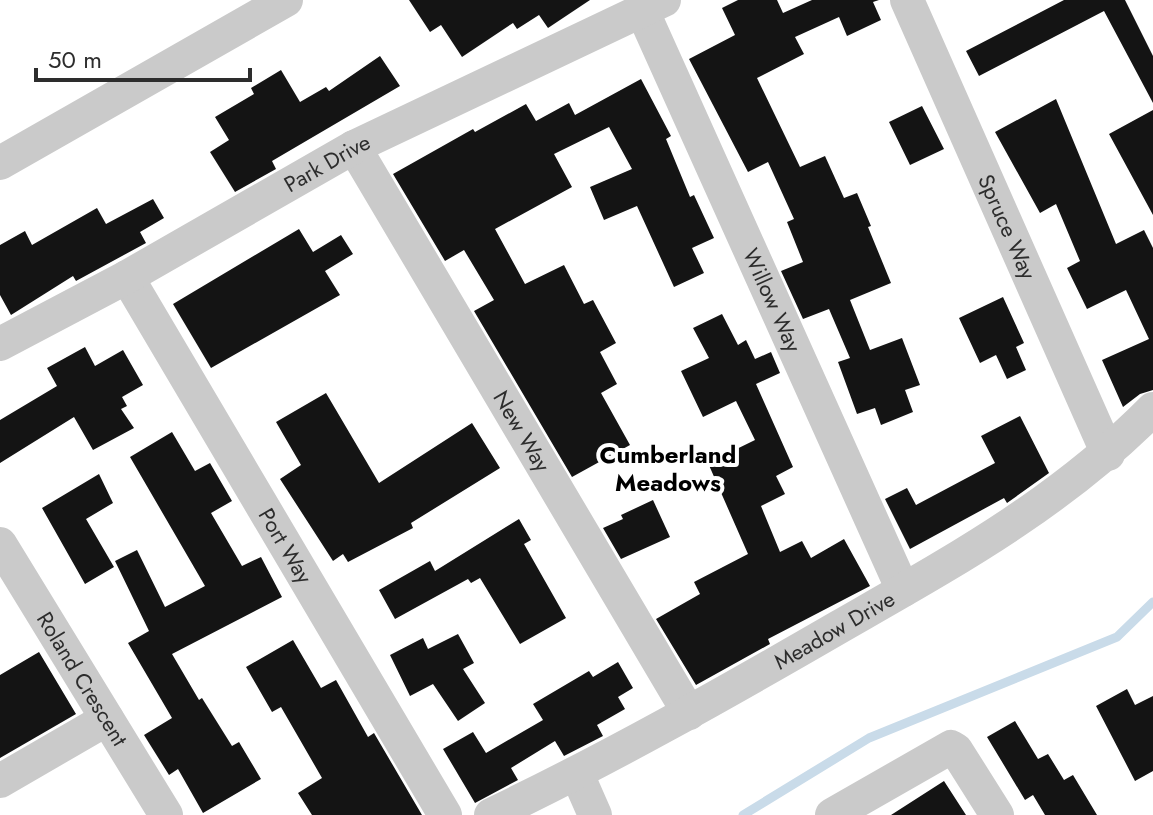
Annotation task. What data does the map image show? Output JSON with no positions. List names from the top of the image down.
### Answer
{
  "streets": {
    "street": [
      "Park Drive",
      "Spruce Way",
      "Willow Way",
      "New Way",
      "Port Way",
      "Meadow Drive",
      "Roland Crescent"
    ]
  },
  "crossings": [
    ["Park Drive", "Willow Way"],
    ["Park Drive", "New Way"],
    ["Park Drive", "Port Way"],
    ["Spruce Way", "Meadow Drive"],
    ["Willow Way", "Meadow Drive"],
    ["New Way", "Meadow Drive"]
  ],
  "districts": ["Cumberland Meadows"],
  "scale_bar": "50 m"
}
